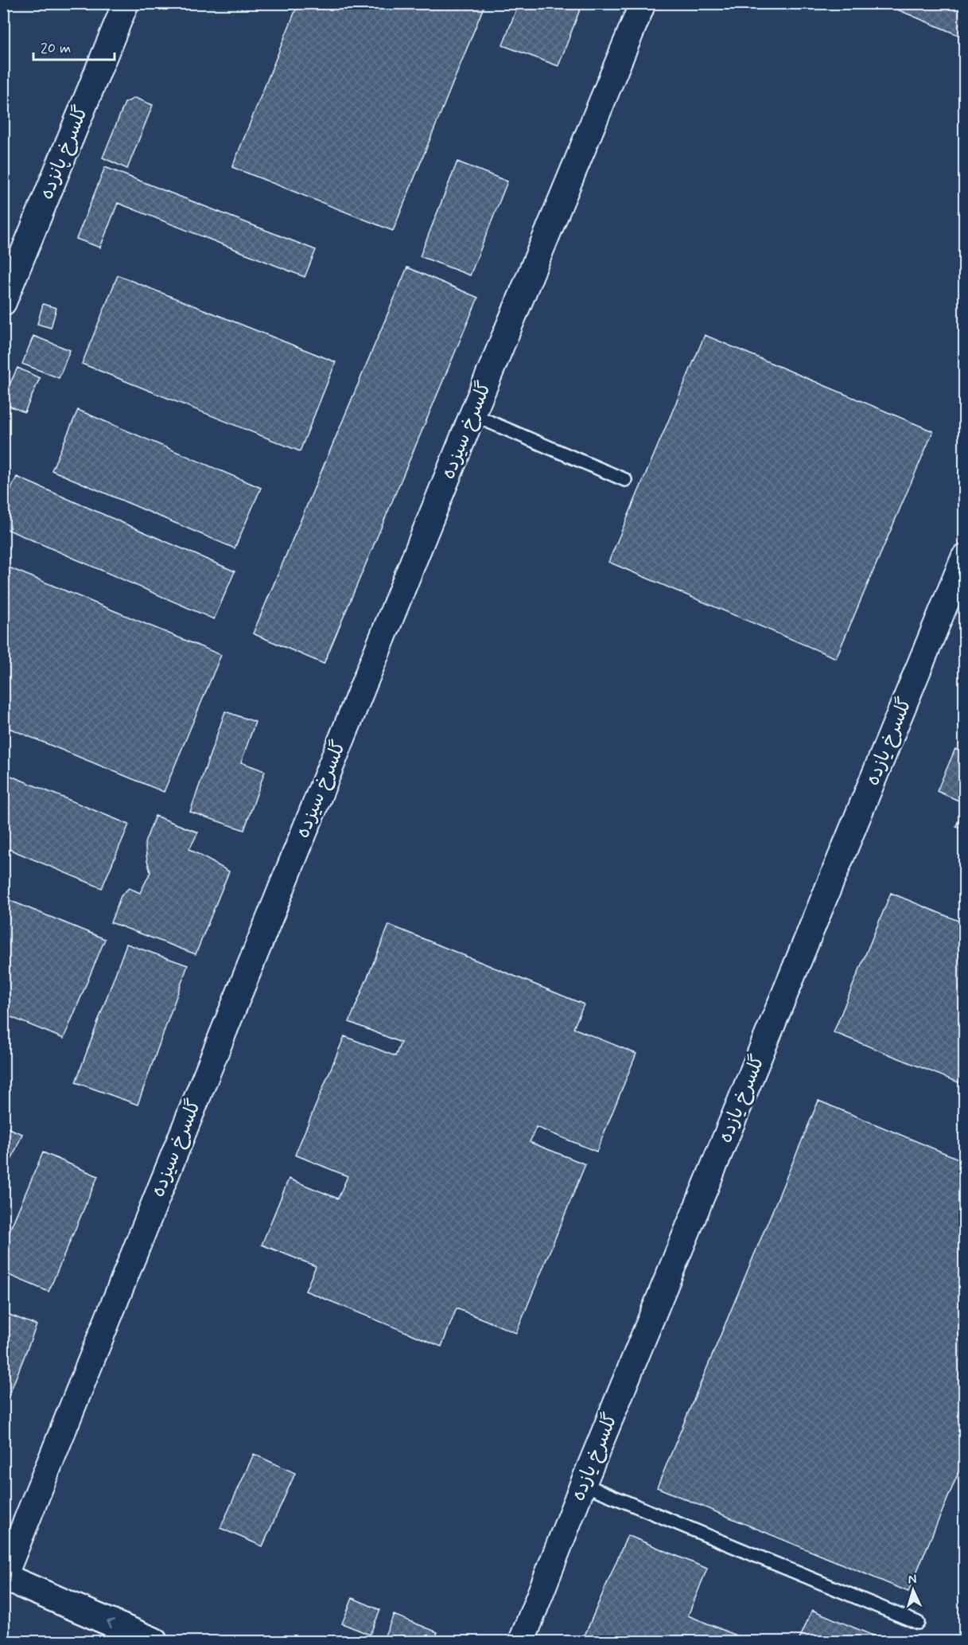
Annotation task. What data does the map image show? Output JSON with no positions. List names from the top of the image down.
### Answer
{
  "streets": {
    "street": ["گلسرخ پانزده", "گلسرخ سیزده", "گلسرخ یازده"]
  },
  "scale_bar": "20 m",
  "north": "top"
}
